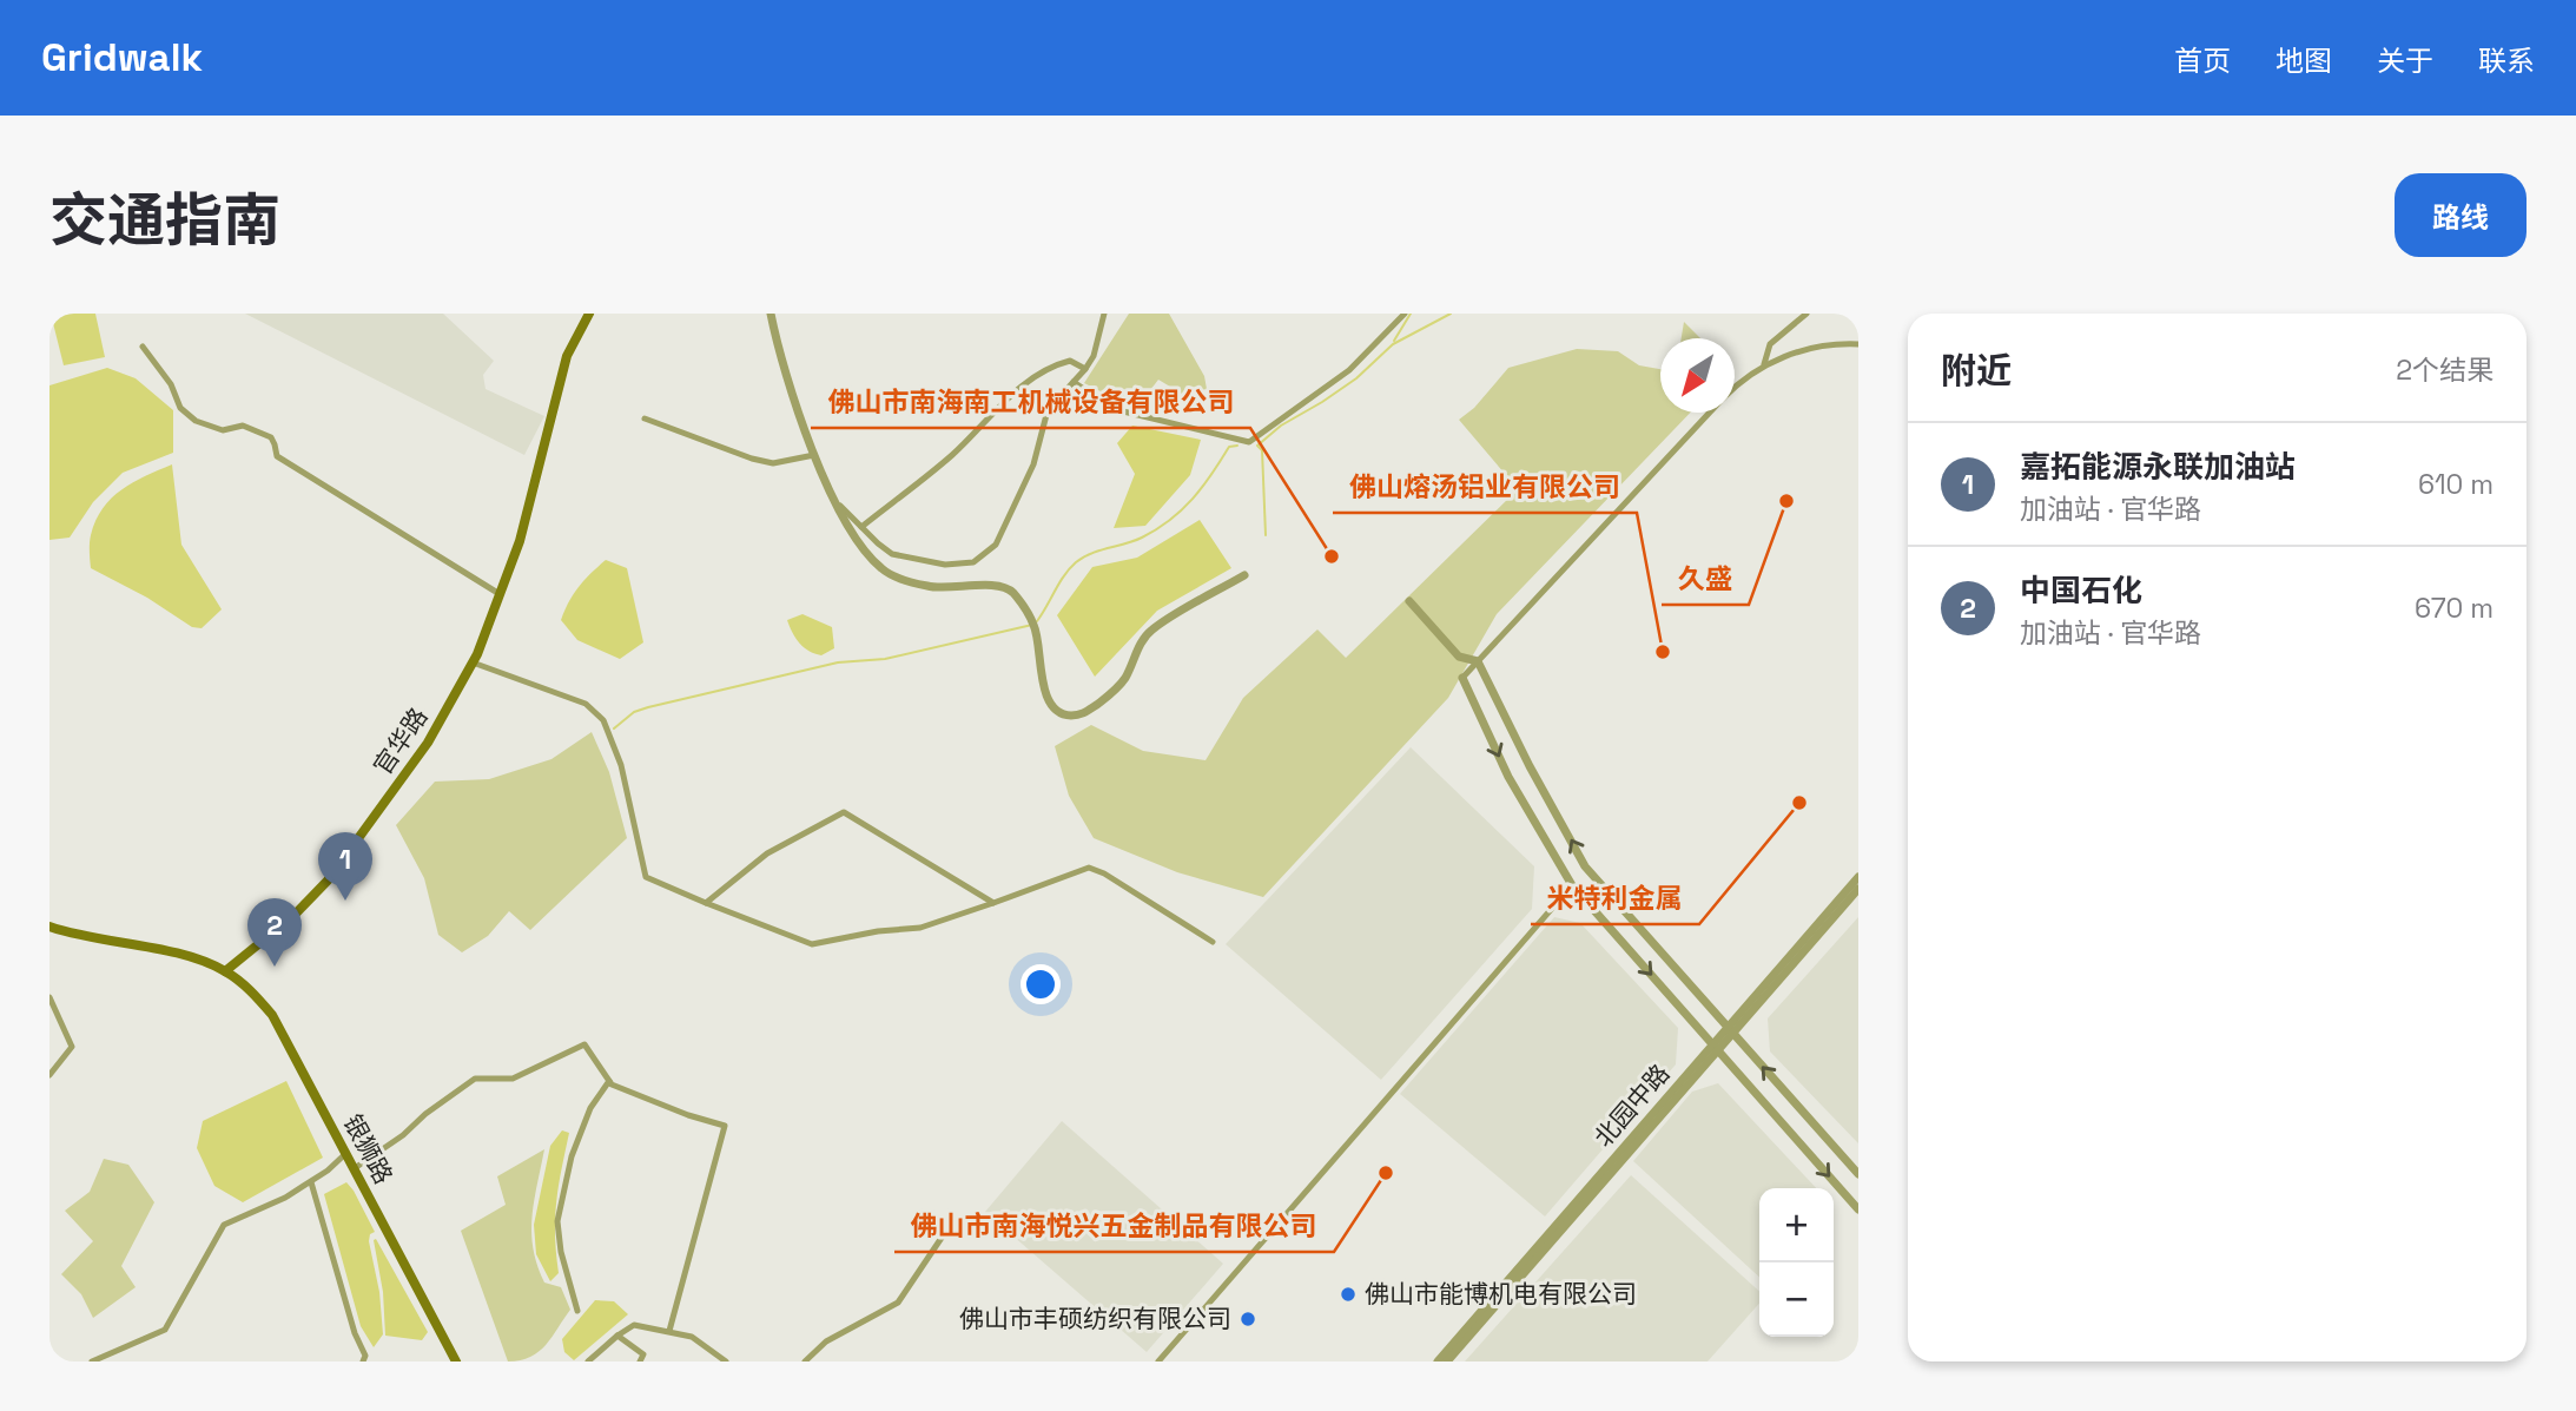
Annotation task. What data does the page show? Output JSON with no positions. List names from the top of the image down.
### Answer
{
  "streets": {
    "main road": ["官华路", "银狮路"],
    "street": ["北园中路"]
  },
  "crossings": [
    ["官华路", "银狮路"]
  ],
  "places": [
    "久盛",
    "佛山市南海南工机械设备有限公司",
    "佛山熔汤铝业有限公司",
    "米特利金属",
    "佛山市南海悦兴五金制品有限公司",
    "佛山市能博机电有限公司",
    "佛山市丰硕纺织有限公司"
  ],
  "north": "bottom left",
  "page": {
    "header": "Gridwalk",
    "nav": [
      "首页",
      "地图",
      "关于",
      "联系"
    ],
    "title": "交通指南",
    "buttons": "路线",
    "heading": ["附近", "2个结果"],
    "list": [
      {
        "mark": "1",
        "name": "嘉拓能源永联加油站",
        "note": "加油站 · 官华路",
        "value": "610 m"
      },
      {
        "mark": "2",
        "name": "中国石化",
        "note": "加油站 · 官华路",
        "value": "670 m"
      }
    ],
    "pins": ["1", "2"],
    "map_buttons": ["+", "−"]
  }
}
